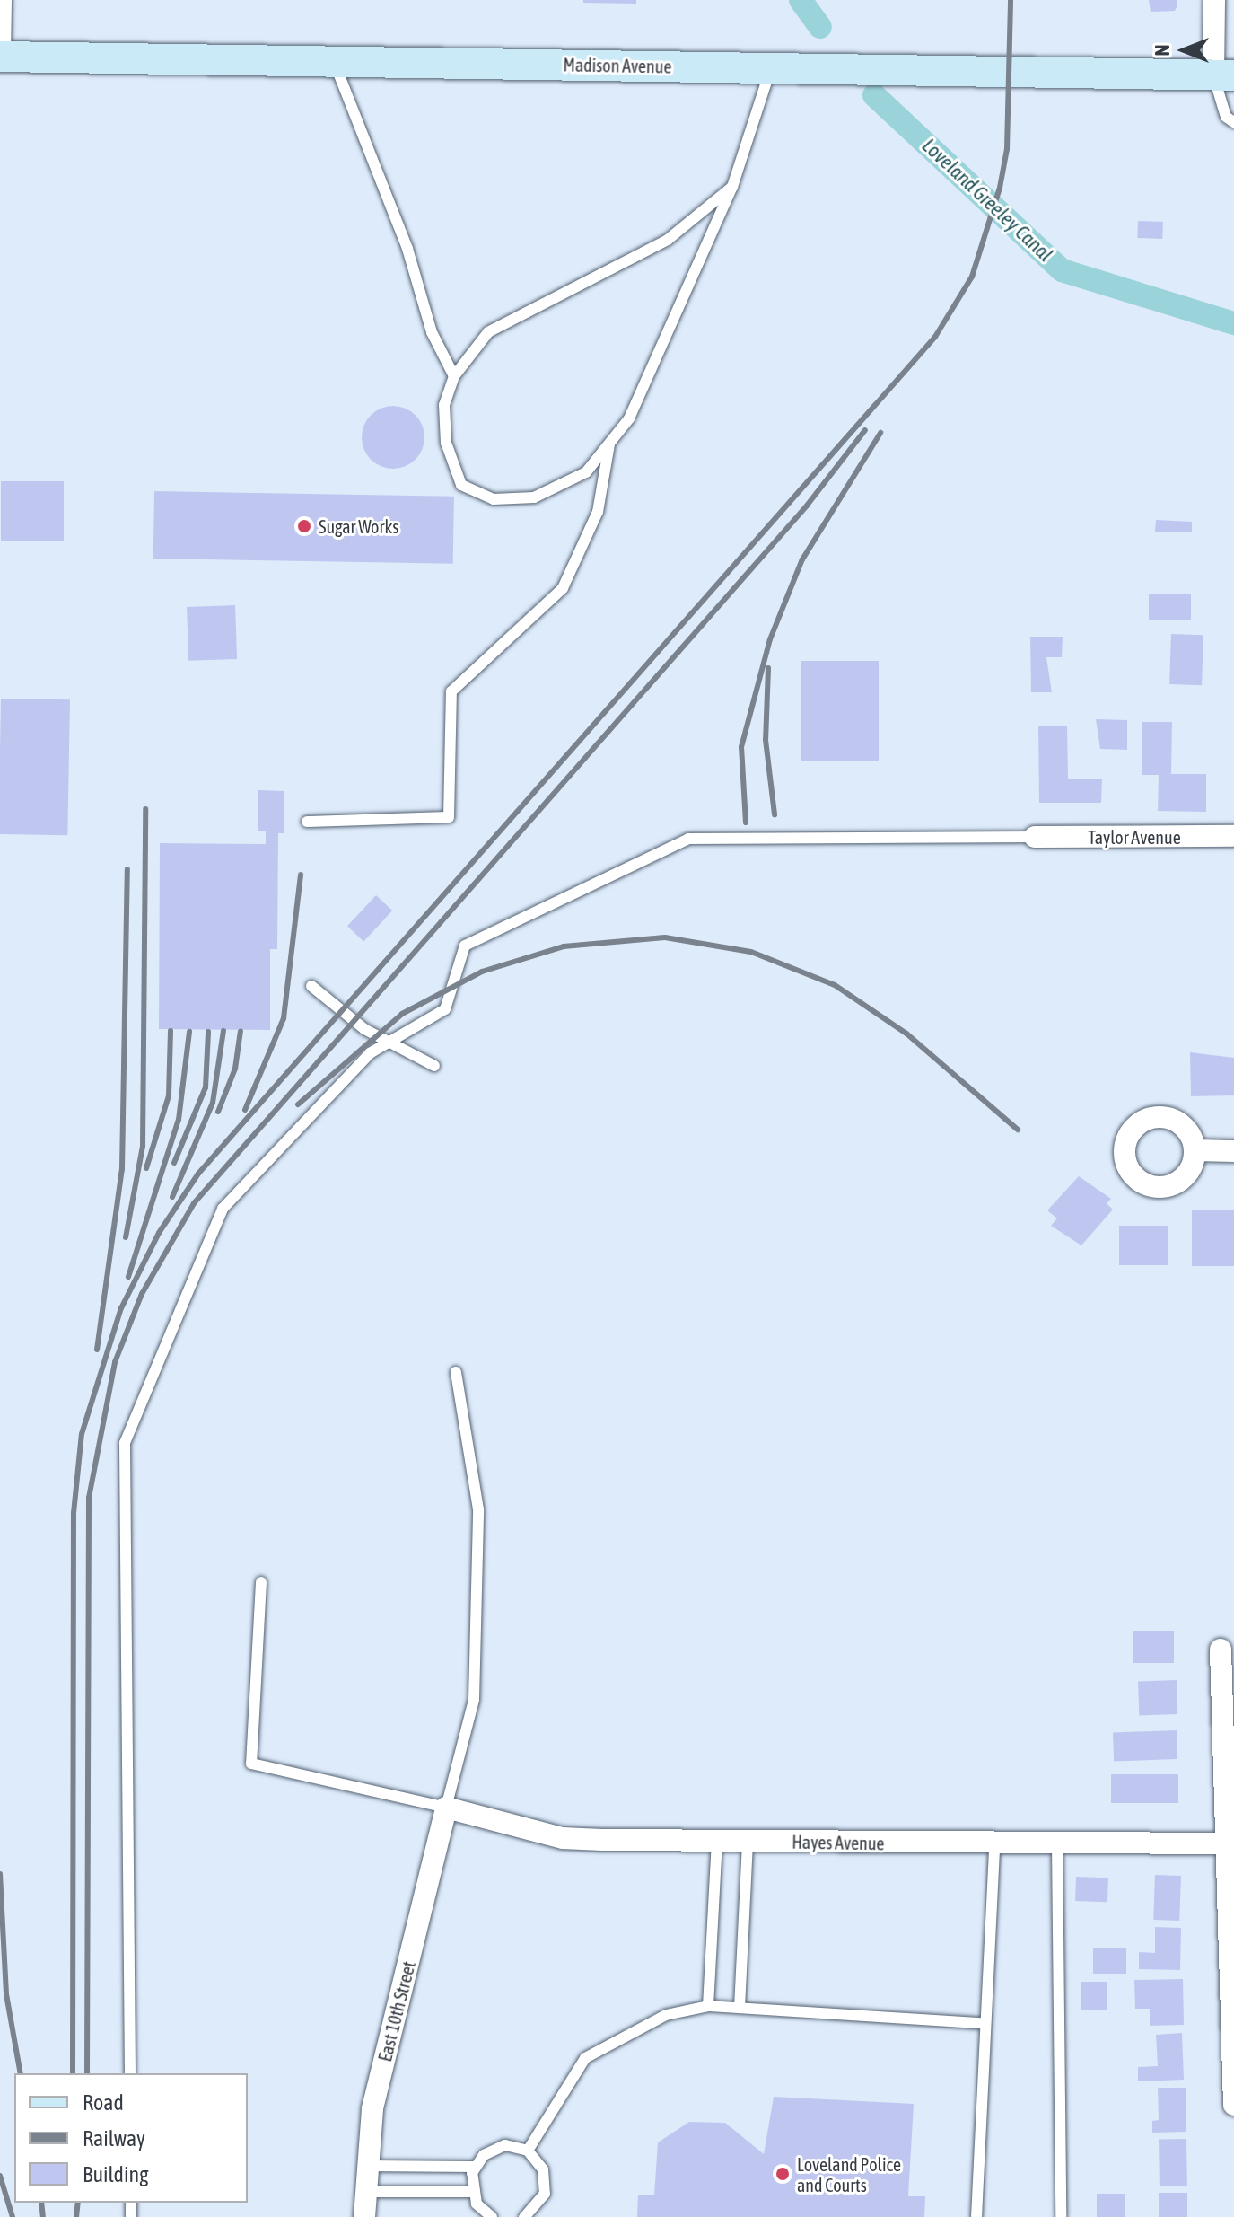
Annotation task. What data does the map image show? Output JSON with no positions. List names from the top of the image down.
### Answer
{
  "streets": {
    "main road": ["Madison Avenue"],
    "street": ["Taylor Avenue", "Hayes Avenue", "East 10th Street"]
  },
  "crossings": [
    ["Hayes Avenue", "East 10th Street"]
  ],
  "water": ["Loveland Greeley Canal"],
  "places": ["Sugar Works", "Loveland Police and Courts"],
  "legend": ["Road", "Railway", "Building"],
  "north": "left"
}
